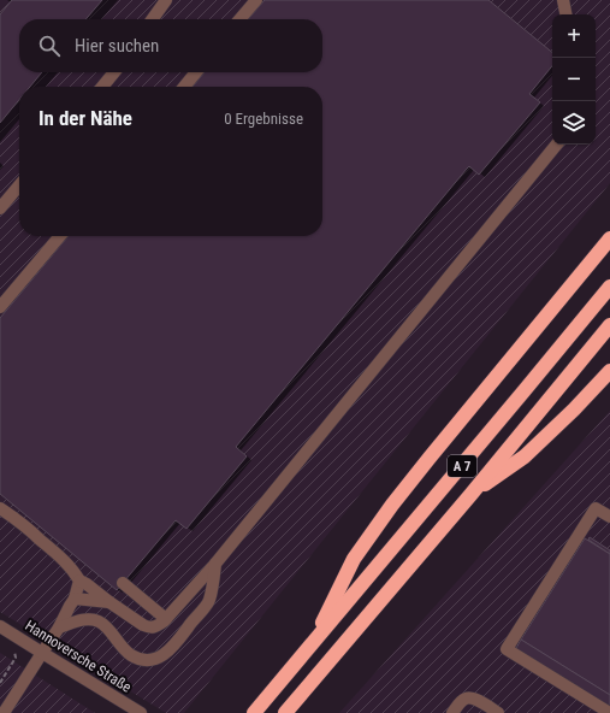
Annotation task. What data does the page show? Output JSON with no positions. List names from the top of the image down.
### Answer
{
  "streets": {
    "highway": ["A 7"],
    "street": ["Hannoversche Straße"]
  },
  "page": {
    "map_buttons": ["+", "−"],
    "search": "Hier suchen",
    "heading": ["In der Nähe", "0 Ergebnisse"]
  }
}
